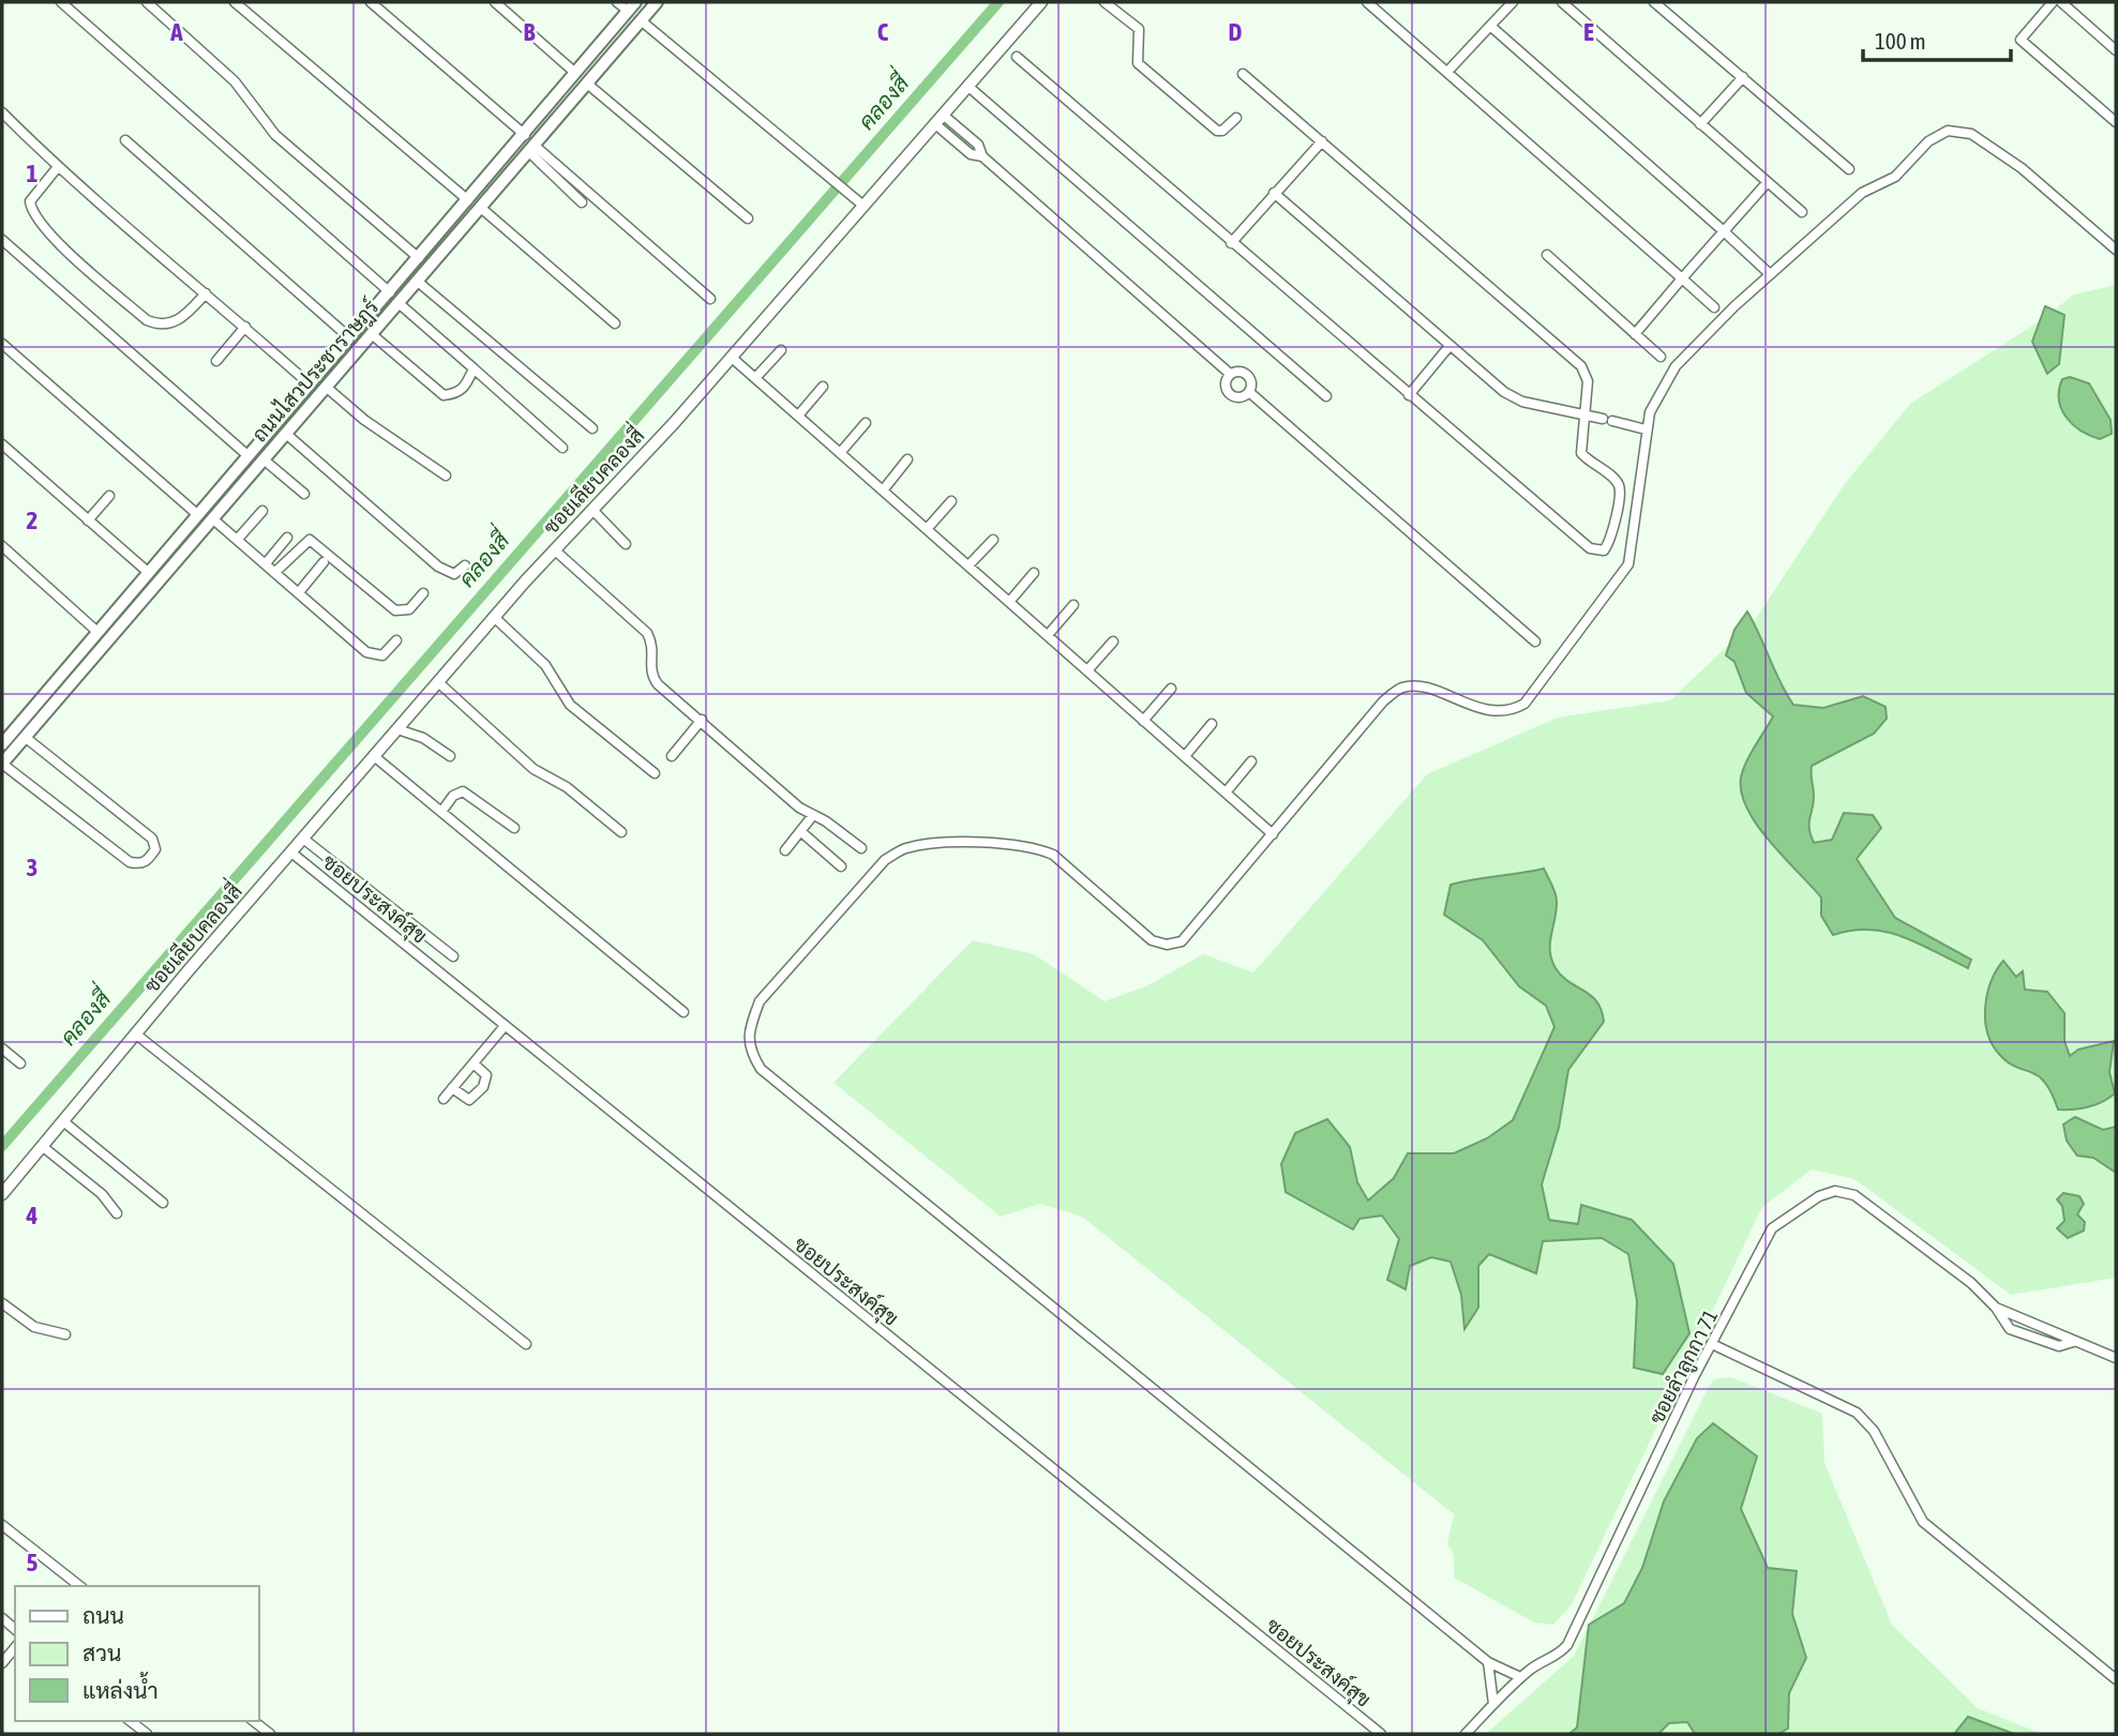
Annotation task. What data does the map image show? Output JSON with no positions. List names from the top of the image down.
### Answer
{
  "streets": {
    "main road": ["ถนนไสวประชาราษฎร์"],
    "street": ["ซอยเลียบคลองสี่", "ซอยประสงค์สุข", "ซอยลำลูกกา 71"]
  },
  "crossings": [
    ["ซอยเลียบคลองสี่", "ซอยประสงค์สุข"]
  ],
  "water": ["คลองสี่"],
  "legend": ["ถนน", "สวน", "แหล่งน้ำ"],
  "scale_bar": "100 m",
  "grid": {
    "columns": [
      "A",
      "B",
      "C",
      "D",
      "E"
    ],
    "rows": [
      "1",
      "2",
      "3",
      "4",
      "5"
    ]
  }
}
